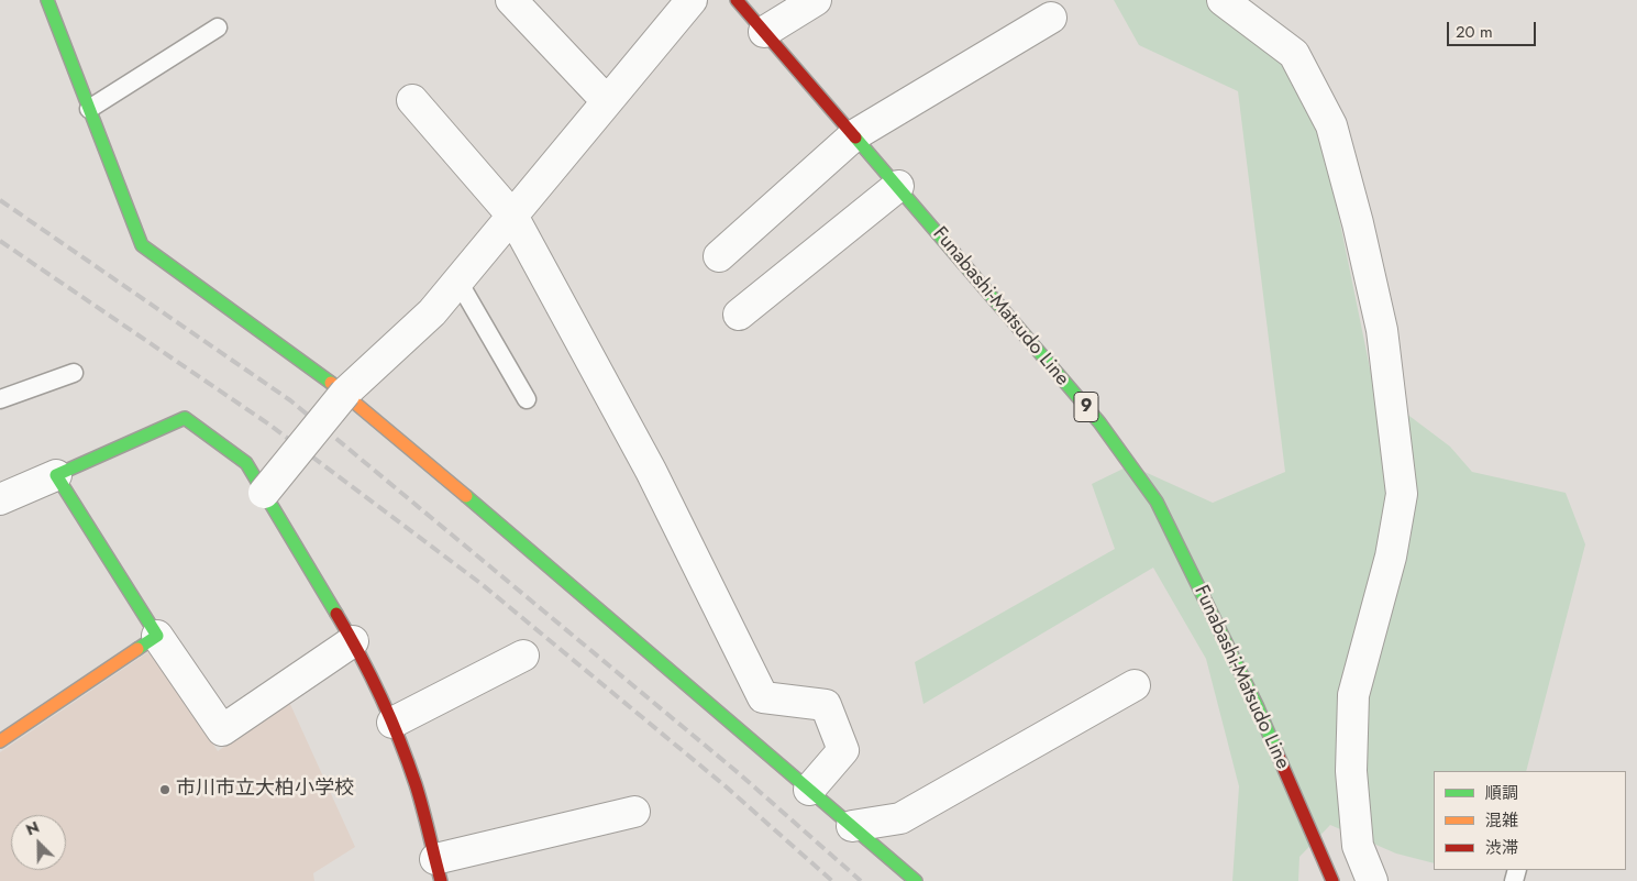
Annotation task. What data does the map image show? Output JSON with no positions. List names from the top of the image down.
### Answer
{
  "streets": {
    "street": ["Funabashi-Matsudo Line", "9"]
  },
  "places": ["市川市立大柏小学校"],
  "legend": ["順調", "混雑", "渋滞"],
  "scale_bar": "20 m",
  "north": "top left"
}
